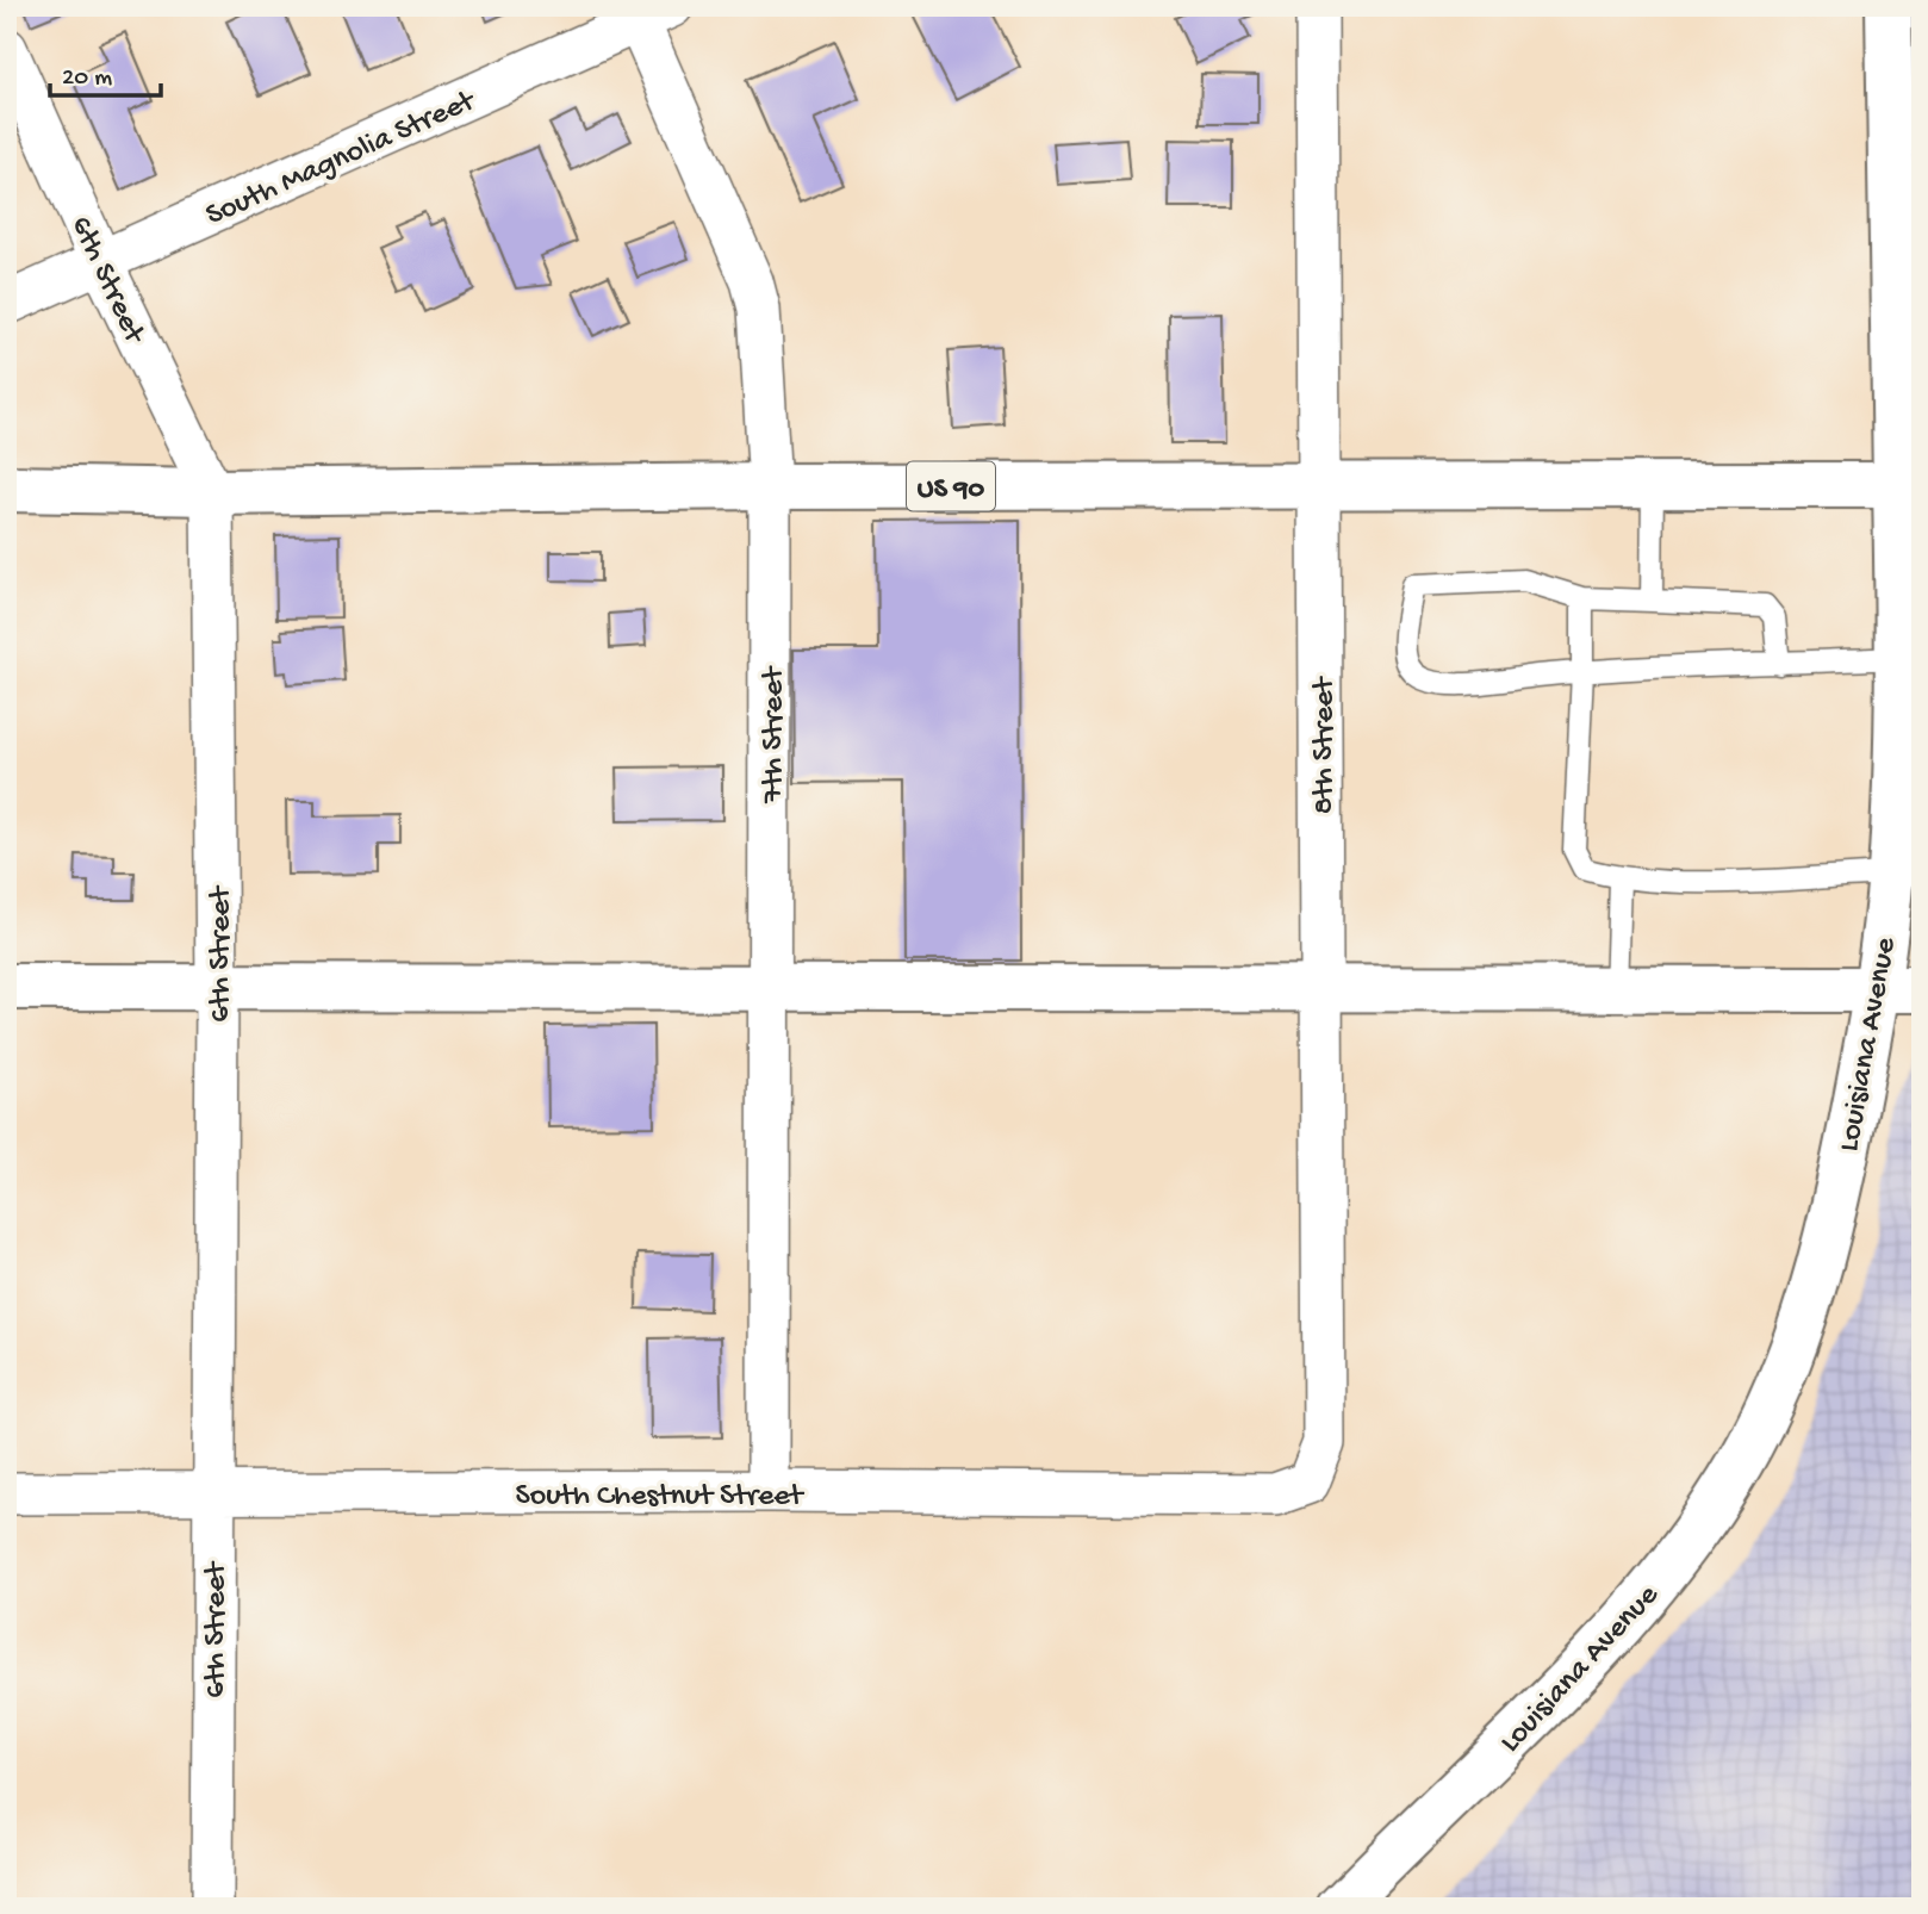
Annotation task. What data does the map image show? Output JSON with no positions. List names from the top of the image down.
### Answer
{
  "streets": {
    "main road": ["US 90", "Louisiana Avenue"],
    "street": [
      "South Magnolia Street",
      "6th Street",
      "7th Street",
      "8th Street",
      "South Chestnut Street"
    ]
  },
  "crossings": [
    ["South Magnolia Street", "6th Street"],
    ["South Magnolia Street", "7th Street"],
    ["6th Street", "US 90"],
    ["6th Street", "South Chestnut Street"],
    ["US 90", "7th Street"],
    ["US 90", "8th Street"],
    ["US 90", "Louisiana Avenue"],
    ["7th Street", "South Chestnut Street"],
    ["8th Street", "South Chestnut Street"]
  ],
  "scale_bar": "20 m"
}
